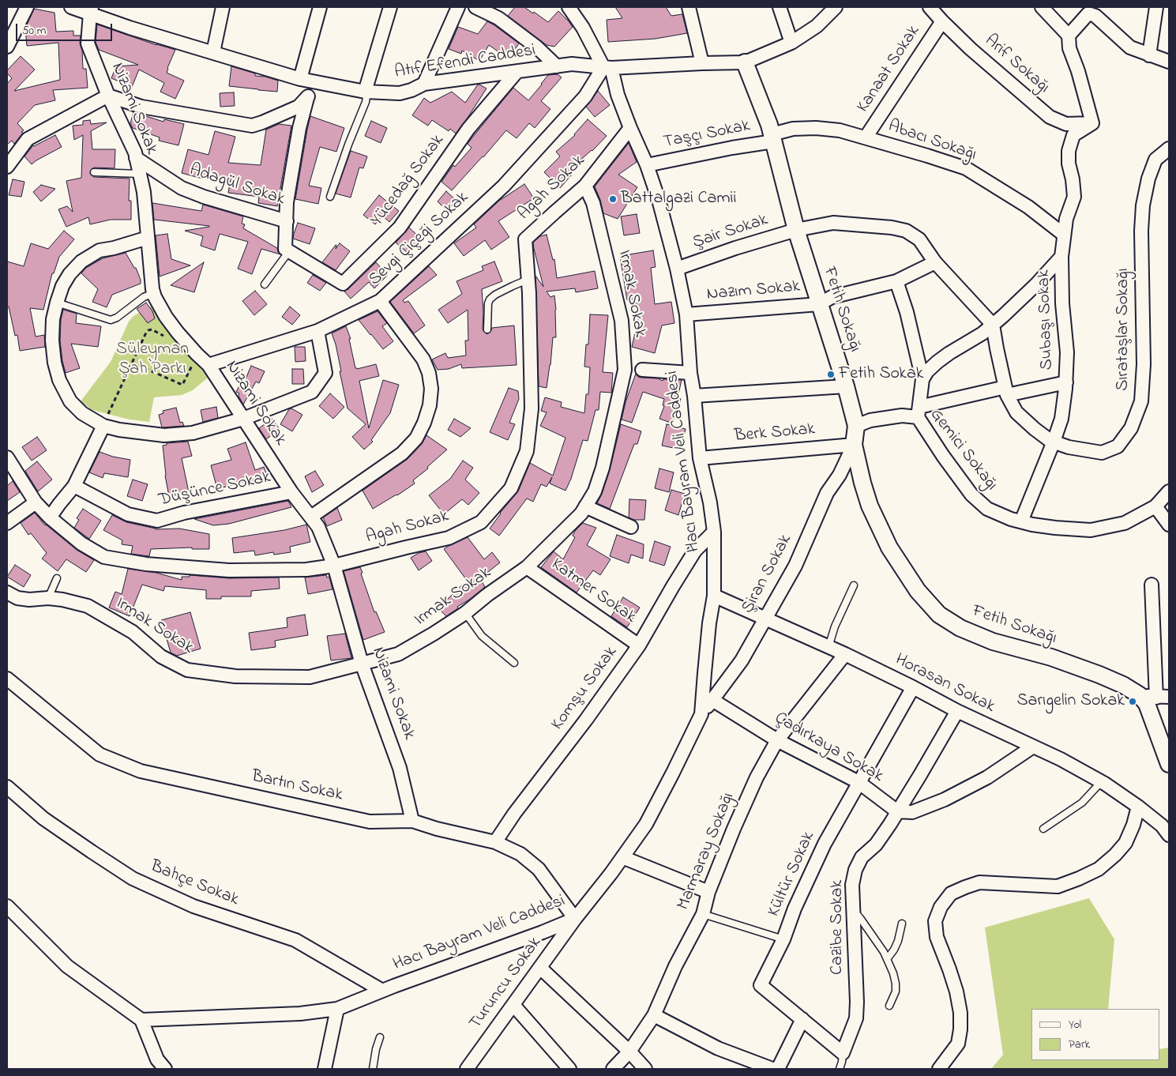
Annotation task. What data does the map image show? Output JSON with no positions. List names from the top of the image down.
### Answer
{
  "streets": {
    "street": [
      "Atıf Efendi Caddesi",
      "Arif Sokağı",
      "Kanaat Sokak",
      "Nizami Sokak",
      "Taşçı Sokak",
      "Abacı Sokağı",
      "Yücedağ Sokak",
      "Adagül Sokak",
      "Agah Sokak",
      "Şair Sokak",
      "Sevgi Çiçeği Sokak",
      "Nazım Sokak",
      "Irmak Sokak",
      "Fetih Sokağı",
      "Subaşı Sokak",
      "Sırataşlar Sokağı",
      "Berk Sokak",
      "Gemici Sokağı",
      "Hacı Bayram Veli Caddesi",
      "Düşünce Sokak",
      "Şiran Sokak",
      "Katmer Sokak",
      "Horasan Sokak",
      "Komşu Sokak",
      "Çadırkaya Sokak",
      "Bartın Sokak",
      "Marmaray Sokağı",
      "Kültür Sokak",
      "Bahçe Sokak",
      "Cazibe Sokak",
      "Turuncu Sokak"
    ]
  },
  "crossings": [
    ["Atıf Efendi Caddesi", "Nizami Sokak"],
    ["Atıf Efendi Caddesi", "Yücedağ Sokak"],
    ["Atıf Efendi Caddesi", "Sevgi Çiçeği Sokak"],
    ["Atıf Efendi Caddesi", "Fetih Sokağı"],
    ["Atıf Efendi Caddesi", "Hacı Bayram Veli Caddesi"],
    ["Arif Sokağı", "Kanaat Sokak"],
    ["Arif Sokağı", "Subaşı Sokak"],
    ["Kanaat Sokak", "Abacı Sokağı"],
    ["Nizami Sokak", "Adagül Sokak"],
    ["Nizami Sokak", "Agah Sokak"],
    ["Nizami Sokak", "Sevgi Çiçeği Sokak"],
    ["Nizami Sokak", "Irmak Sokak"],
    ["Nizami Sokak", "Düşünce Sokak"],
    ["Nizami Sokak", "Bartın Sokak"],
    ["Taşçı Sokak", "Abacı Sokağı"],
    ["Taşçı Sokak", "Fetih Sokağı"],
    ["Taşçı Sokak", "Hacı Bayram Veli Caddesi"],
    ["Abacı Sokağı", "Fetih Sokağı"],
    ["Abacı Sokağı", "Subaşı Sokak"],
    ["Agah Sokak", "Irmak Sokak"],
    ["Agah Sokak", "Hacı Bayram Veli Caddesi"],
    ["Şair Sokak", "Fetih Sokağı"],
    ["Şair Sokak", "Hacı Bayram Veli Caddesi"],
    ["Sevgi Çiçeği Sokak", "Hacı Bayram Veli Caddesi"],
    ["Nazım Sokak", "Fetih Sokağı"],
    ["Nazım Sokak", "Hacı Bayram Veli Caddesi"],
    ["Irmak Sokak", "Katmer Sokak"],
    ["Fetih Sokağı", "Berk Sokak"],
    ["Fetih Sokağı", "Gemici Sokağı"],
    ["Fetih Sokağı", "Şiran Sokak"],
    ["Subaşı Sokak", "Sırataşlar Sokağı"],
    ["Subaşı Sokak", "Gemici Sokağı"],
    ["Berk Sokak", "Hacı Bayram Veli Caddesi"],
    ["Berk Sokak", "Şiran Sokak"],
    ["Hacı Bayram Veli Caddesi", "Şiran Sokak"],
    ["Hacı Bayram Veli Caddesi", "Horasan Sokak"],
    ["Hacı Bayram Veli Caddesi", "Komşu Sokak"],
    ["Hacı Bayram Veli Caddesi", "Bartın Sokak"],
    ["Hacı Bayram Veli Caddesi", "Bahçe Sokak"],
    ["Hacı Bayram Veli Caddesi", "Turuncu Sokak"],
    ["Şiran Sokak", "Horasan Sokak"],
    ["Şiran Sokak", "Çadırkaya Sokak"],
    ["Katmer Sokak", "Komşu Sokak"],
    ["Horasan Sokak", "Marmaray Sokağı"],
    ["Horasan Sokak", "Kültür Sokak"],
    ["Horasan Sokak", "Cazibe Sokak"],
    ["Komşu Sokak", "Bartın Sokak"],
    ["Çadırkaya Sokak", "Marmaray Sokağı"],
    ["Çadırkaya Sokak", "Kültür Sokak"],
    ["Çadırkaya Sokak", "Cazibe Sokak"],
    ["Bartın Sokak", "Turuncu Sokak"],
    ["Kültür Sokak", "Cazibe Sokak"]
  ],
  "parks": ["Süleyman Şah Parkı"],
  "places": ["Battalgazi Camii", "Fetih Sokak", "Sarıgelin Sokak"],
  "legend": ["Yol", "Park"],
  "scale_bar": "50 m"
}
